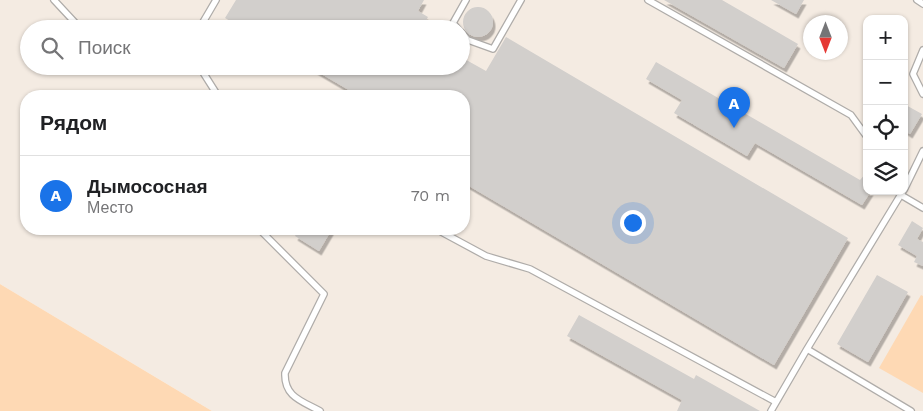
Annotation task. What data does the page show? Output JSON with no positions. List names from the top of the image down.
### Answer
{
  "north": "bottom",
  "page": {
    "map_buttons": ["+", "−"],
    "search": "Поиск",
    "pins": "A",
    "heading": "Рядом",
    "list": [
      {
        "mark": "A",
        "name": "Дымососная",
        "note": "Место",
        "value": "70 m"
      }
    ]
  }
}
